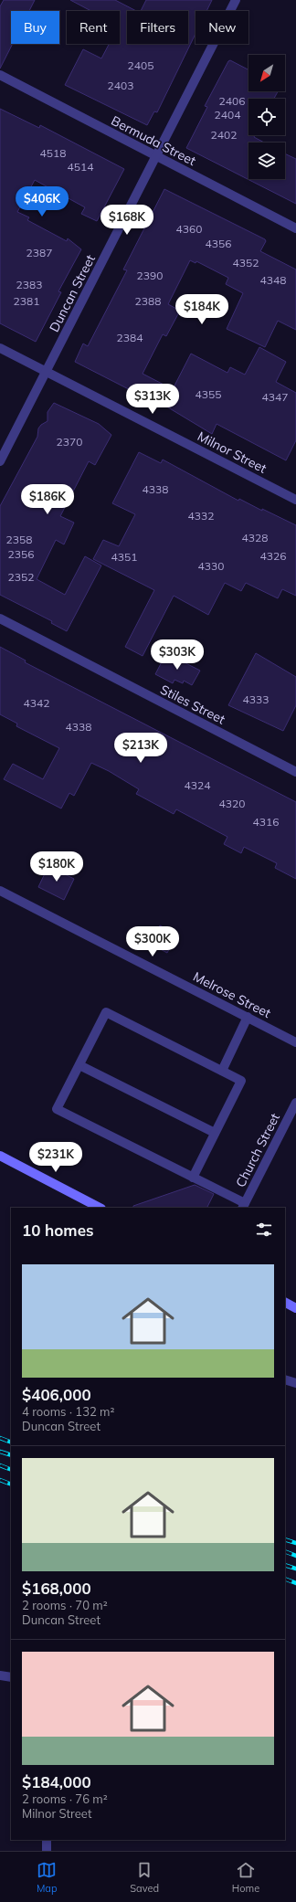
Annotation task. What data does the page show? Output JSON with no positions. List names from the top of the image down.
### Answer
{
  "streets": {
    "street": [
      "Bermuda Street",
      "Duncan Street",
      "Milnor Street",
      "Stiles Street",
      "Melrose Street",
      "Church Street"
    ]
  },
  "crossings": [
    ["Bermuda Street", "Duncan Street"],
    ["Duncan Street", "Milnor Street"]
  ],
  "house_numbers": [
    "2405",
    "2403",
    "2406",
    "2404",
    "2402",
    "4518",
    "4514",
    "4360",
    "4356",
    "2387",
    "4352",
    "2390",
    "4348",
    "2383",
    "2381",
    "2388",
    "2384",
    "4355",
    "4347",
    "2370",
    "4338",
    "4332",
    "4328",
    "2358",
    "2356",
    "4326",
    "4351",
    "4330",
    "2352",
    "4333",
    "4342",
    "4338",
    "4324",
    "4320",
    "4316"
  ],
  "north": "bottom left",
  "page": {
    "chip": [
      "Buy",
      "Rent",
      "Filters",
      "New"
    ],
    "price": [
      "$406K",
      "$168K",
      "$184K",
      "$313K",
      "$186K",
      "$303K",
      "$213K",
      "$180K",
      "$300K",
      "$231K"
    ],
    "heading": "10 homes",
    "list": [
      {
        "name": "$406,000",
        "note": "4 rooms · 132 m² · Duncan Street"
      },
      {
        "name": "$168,000",
        "note": "2 rooms · 70 m² · Duncan Street"
      },
      {
        "name": "$184,000",
        "note": "2 rooms · 76 m² · Milnor Street"
      }
    ],
    "tabs": ["Map", "Saved", "Home"]
  }
}
